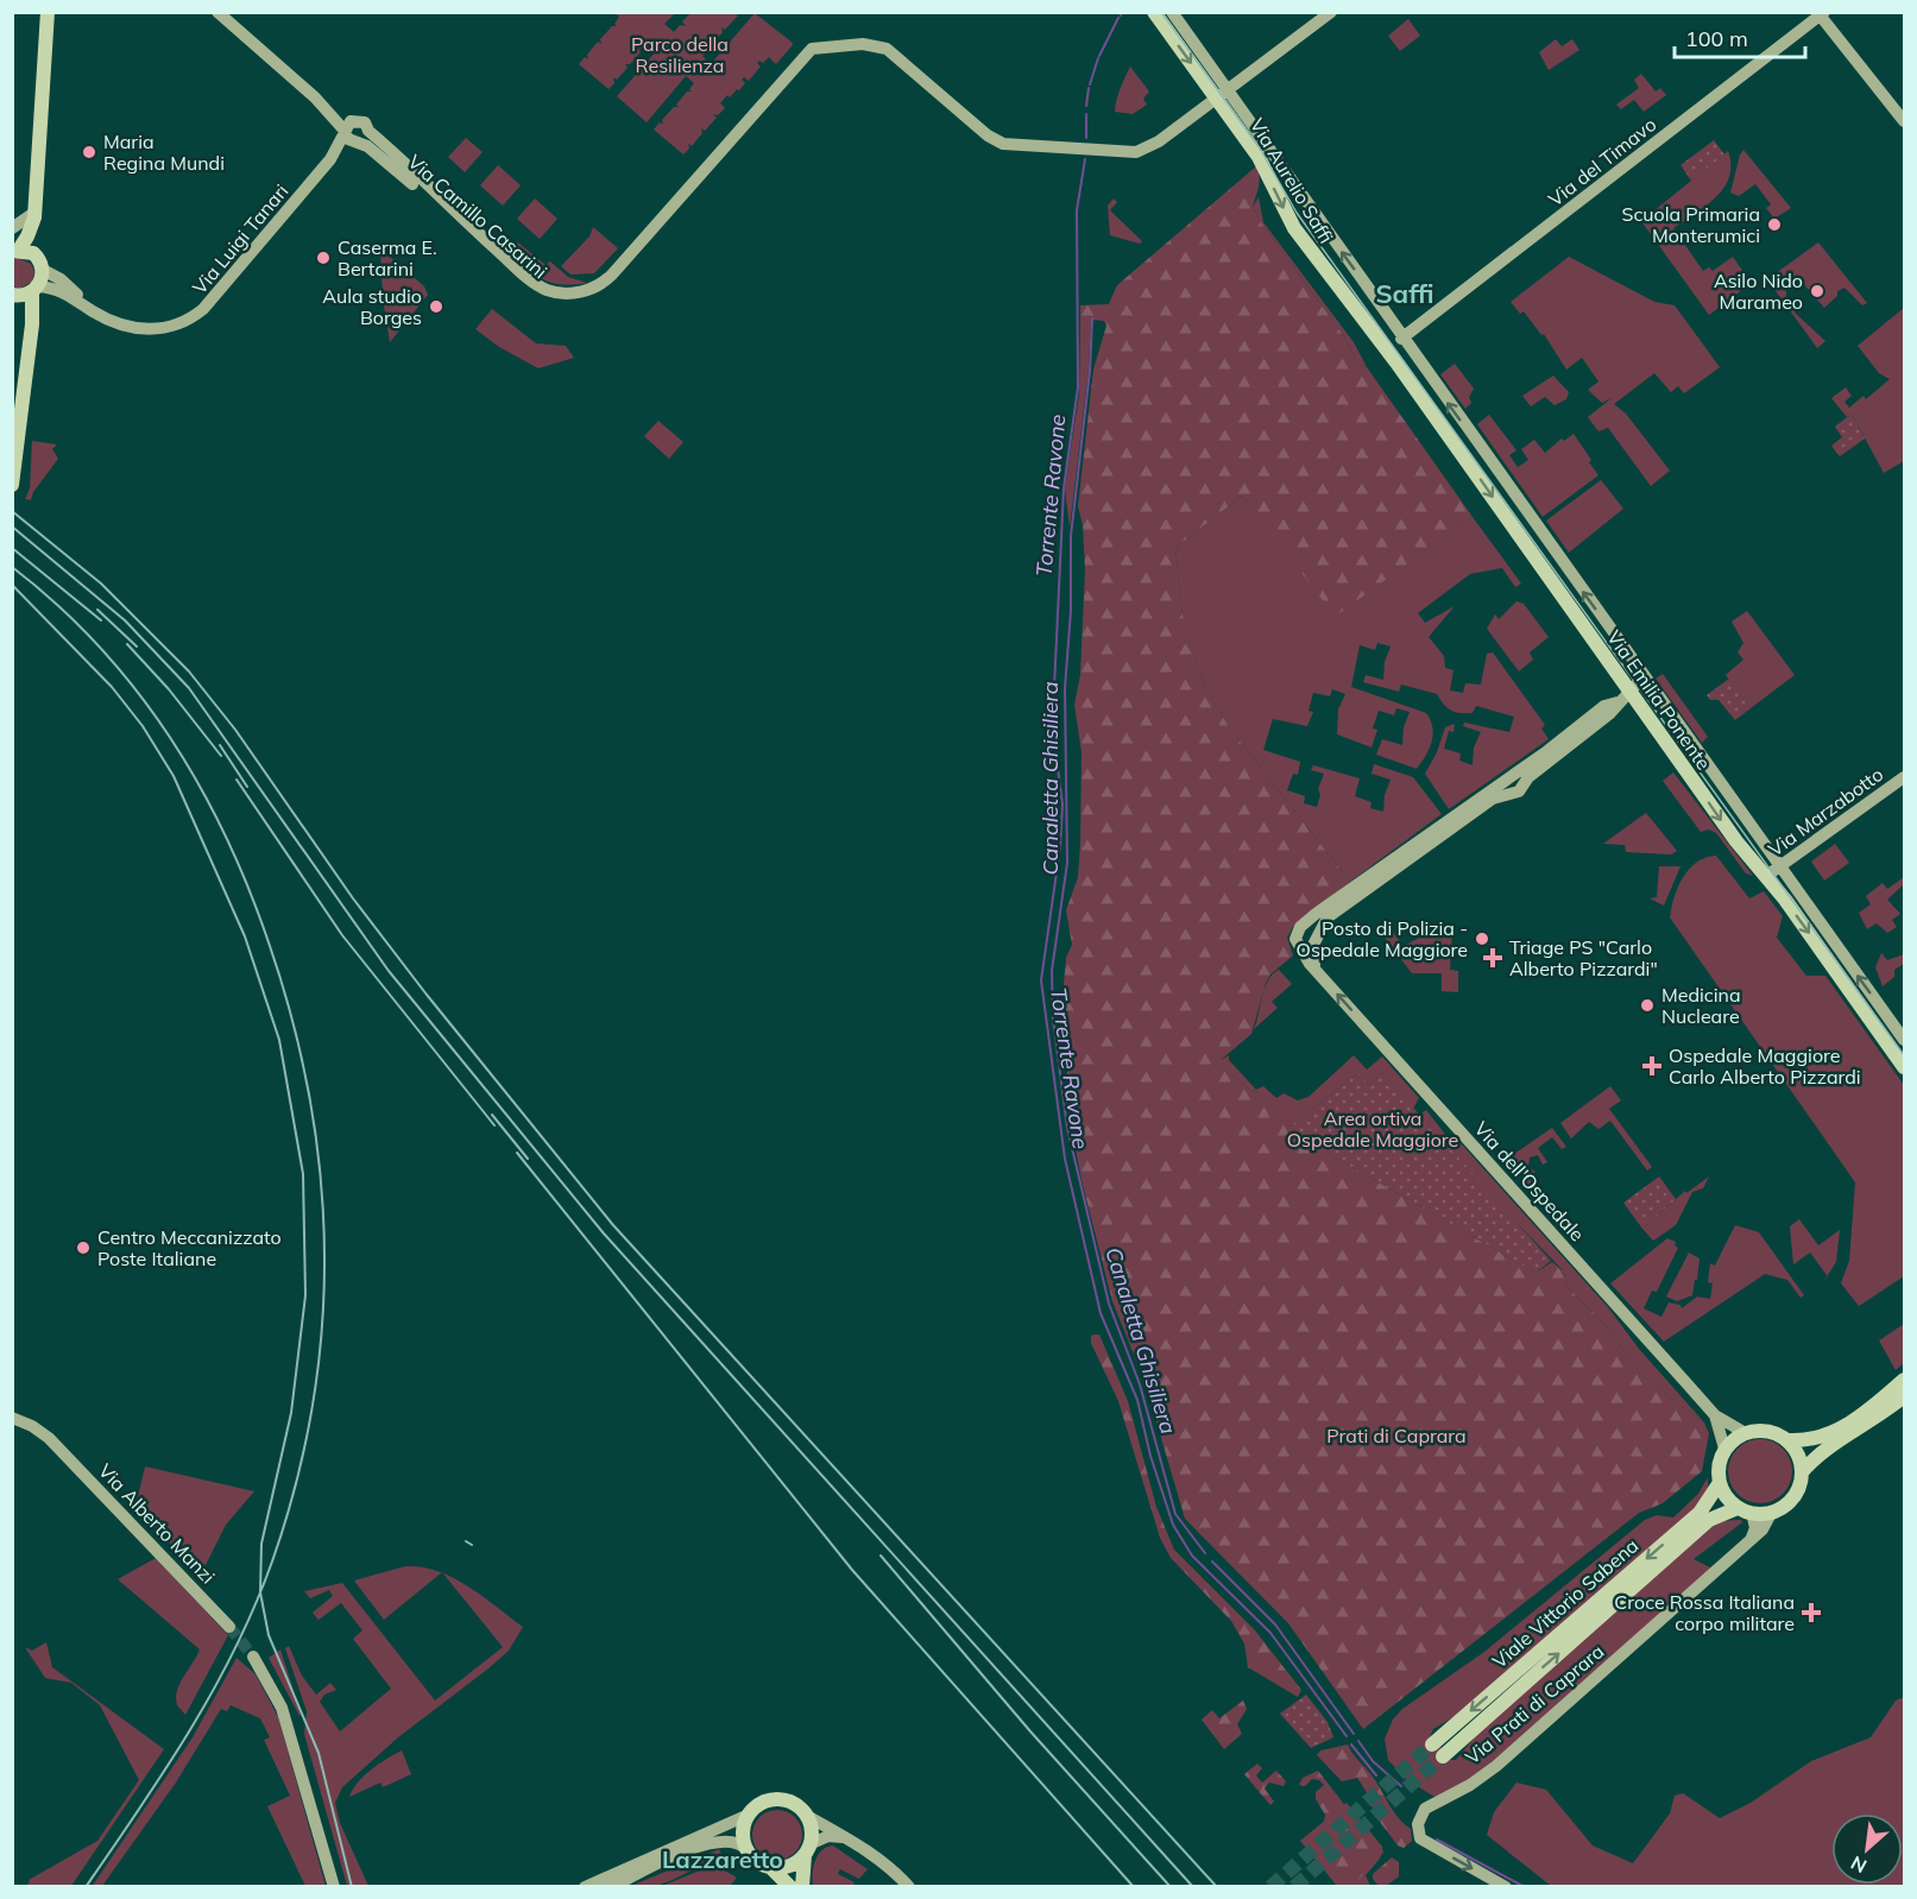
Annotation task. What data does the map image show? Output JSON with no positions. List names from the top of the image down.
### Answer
{
  "streets": {
    "main road": ["Via Aurelio Saffi", "Via Emilia Ponente", "Viale Vittorio Sabena"],
    "street": [
      "Via del Timavo",
      "Via Camillo Casarini",
      "Via Luigi Tanari",
      "Via Marzabotto",
      "Via dell'Ospedale",
      "Via Alberto Manzi",
      "Via Prati di Caprara"
    ]
  },
  "crossings": [
    ["Via del Timavo", "Via Aurelio Saffi"],
    ["Via del Timavo", "Via Emilia Ponente"],
    ["Via Aurelio Saffi", "Via Camillo Casarini"],
    ["Via Aurelio Saffi", "Via Emilia Ponente"],
    ["Via Camillo Casarini", "Via Luigi Tanari"],
    ["Via Emilia Ponente", "Via Marzabotto"],
    ["Via dell'Ospedale", "Viale Vittorio Sabena"],
    ["Via dell'Ospedale", "Via Prati di Caprara"],
    ["Viale Vittorio Sabena", "Via Prati di Caprara"]
  ],
  "one_way": ["Via dell'Ospedale"],
  "districts": ["Saffi", "Lazzaretto"],
  "water": ["Torrente Ravone", "Canaletta Ghisiliera"],
  "parks": ["Parco della Resilienza", "Area ortiva Ospedale Maggiore", "Prati di Caprara"],
  "places": {
    "other": [
      "Maria Regina Mundi",
      "Scuola Primaria Monterumici",
      "Caserma E. Bertarini",
      "Asilo Nido Marameo",
      "Aula studio Borges",
      "Posto di Polizia - Ospedale Maggiore",
      "Medicina Nucleare",
      "Centro Meccanizzato Poste Italiane"
    ],
    "health": ["Triage PS \"Carlo Alberto Pizzardi\"", "Ospedale Maggiore Carlo Alberto Pizzardi", "Croce Rossa Italiana corpo militare"]
  },
  "scale_bar": "100 m",
  "north": "bottom left"
}
